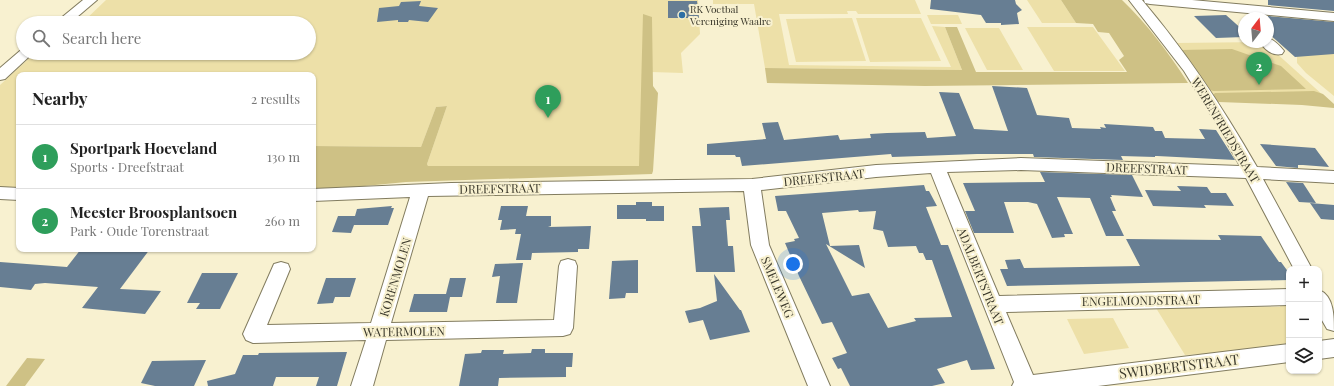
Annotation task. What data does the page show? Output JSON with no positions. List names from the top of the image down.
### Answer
{
  "streets": {
    "street": [
      "WERENFRIEDSTRAAT",
      "DREEFSTRAAT",
      "ADALBERTSTRAAT",
      "KORENMOLEN",
      "SMELEWEG",
      "ENGELMONDSTRAAT",
      "WATERMOLEN",
      "SWIDBERTSTRAAT"
    ]
  },
  "crossings": [
    ["WERENFRIEDSTRAAT", "DREEFSTRAAT"],
    ["DREEFSTRAAT", "ADALBERTSTRAAT"],
    ["DREEFSTRAAT", "KORENMOLEN"],
    ["DREEFSTRAAT", "SMELEWEG"],
    ["ADALBERTSTRAAT", "ENGELMONDSTRAAT"],
    ["ADALBERTSTRAAT", "SWIDBERTSTRAAT"],
    ["KORENMOLEN", "WATERMOLEN"]
  ],
  "places": ["RK Voetbal Vereniging Waalre"],
  "north": "top",
  "page": {
    "search": "Search here",
    "pins": ["2", "1"],
    "heading": ["Nearby", "2 results"],
    "list": [
      {
        "mark": "1",
        "name": "Sportpark Hoeveland",
        "note": "Sports · Dreefstraat",
        "value": "130 m"
      },
      {
        "mark": "2",
        "name": "Meester Broosplantsoen",
        "note": "Park · Oude Torenstraat",
        "value": "260 m"
      }
    ],
    "map_buttons": ["+", "−"]
  }
}
